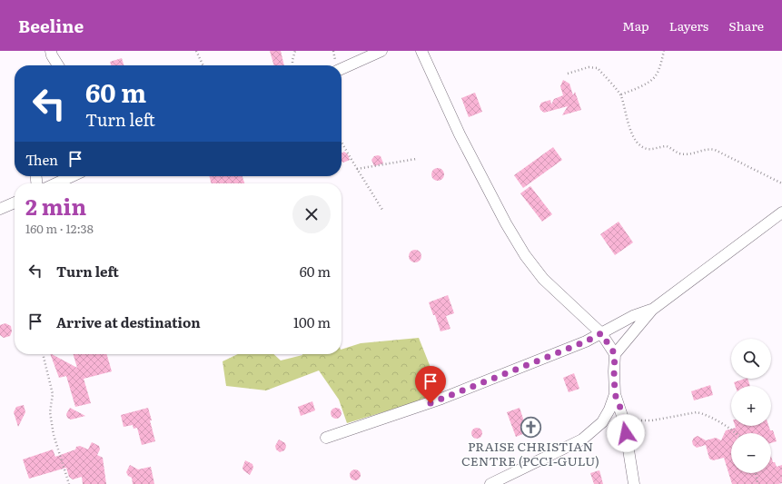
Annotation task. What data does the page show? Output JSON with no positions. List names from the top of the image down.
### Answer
{
  "places": {
    "church": ["PRAISE CHRISTIAN CENTRE (PCCI-GULU)"]
  },
  "page": {
    "header": "Beeline",
    "nav": ["Map", "Layers", "Share"],
    "turn": ["60 m", "Turn left"],
    "then": "Then",
    "heading": ["2 min", "160 m · 12:38"],
    "list": [
      {
        "name": "Turn left",
        "value": "60 m"
      },
      {
        "name": "Arrive at destination",
        "value": "100 m"
      }
    ],
    "map_buttons": ["+", "−"]
  }
}
